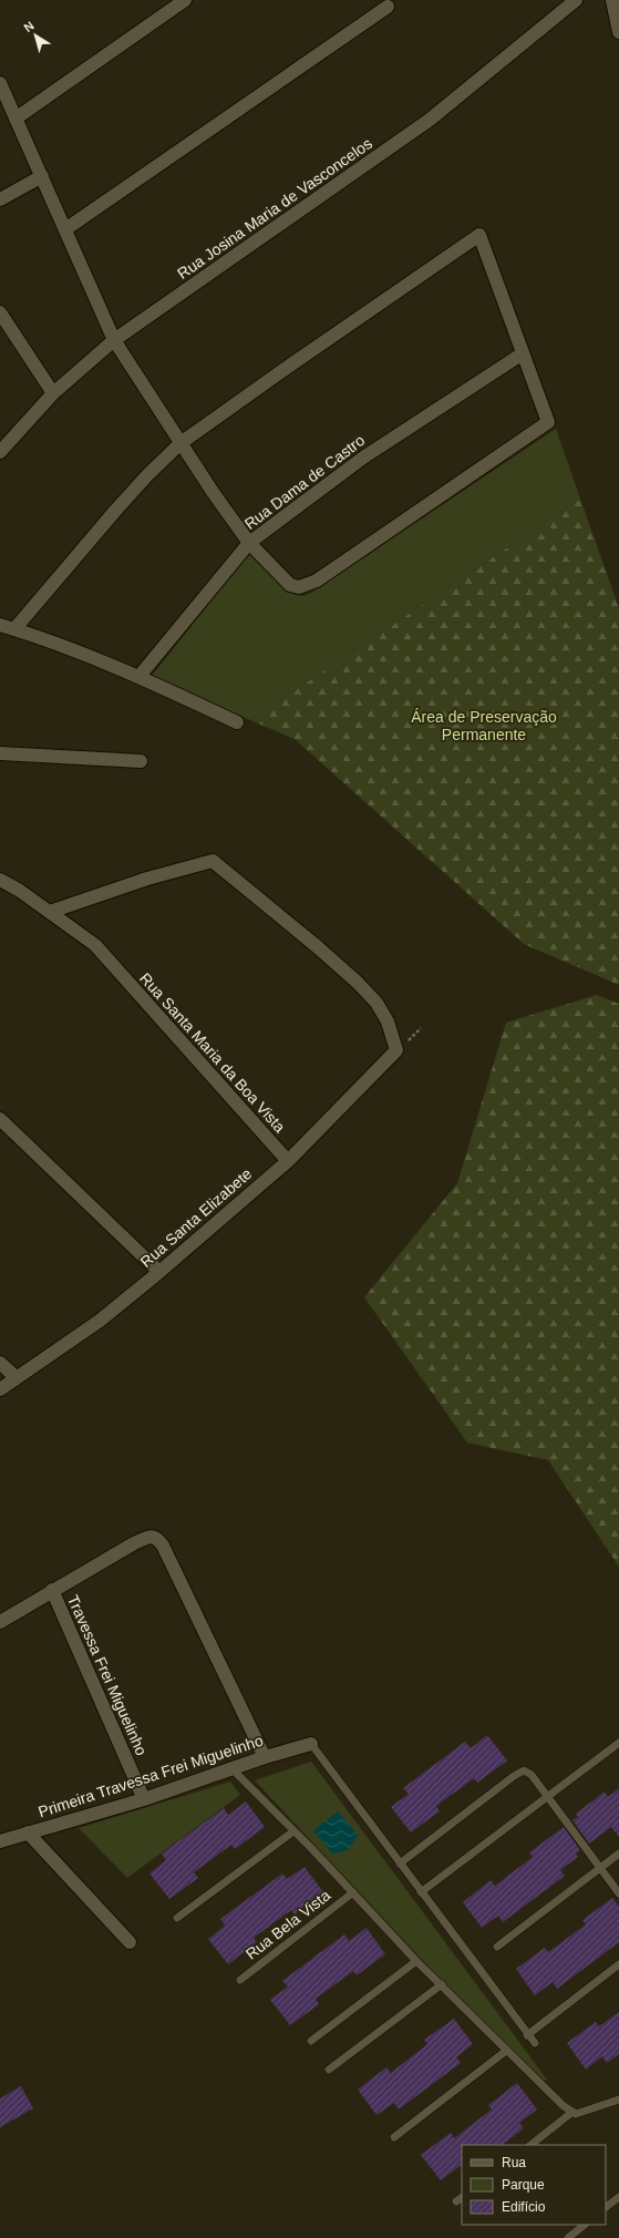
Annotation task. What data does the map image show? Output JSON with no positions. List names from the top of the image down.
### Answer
{
  "streets": {
    "street": [
      "Rua Josina Maria de Vasconcelos",
      "Rua Dama de Castro",
      "Rua Santa Maria da Boa Vista",
      "Rua Santa Elizabete",
      "Travessa Frei Miguelinho",
      "Primeira Travessa Frei Miguelinho"
    ],
    "lane": ["Rua Bela Vista"]
  },
  "crossings": [
    ["Rua Santa Maria da Boa Vista", "Rua Santa Elizabete"],
    ["Travessa Frei Miguelinho", "Primeira Travessa Frei Miguelinho"]
  ],
  "parks": ["Área de Preservação Permanente"],
  "legend": ["Rua", "Parque", "Edifício"],
  "north": "top left"
}
